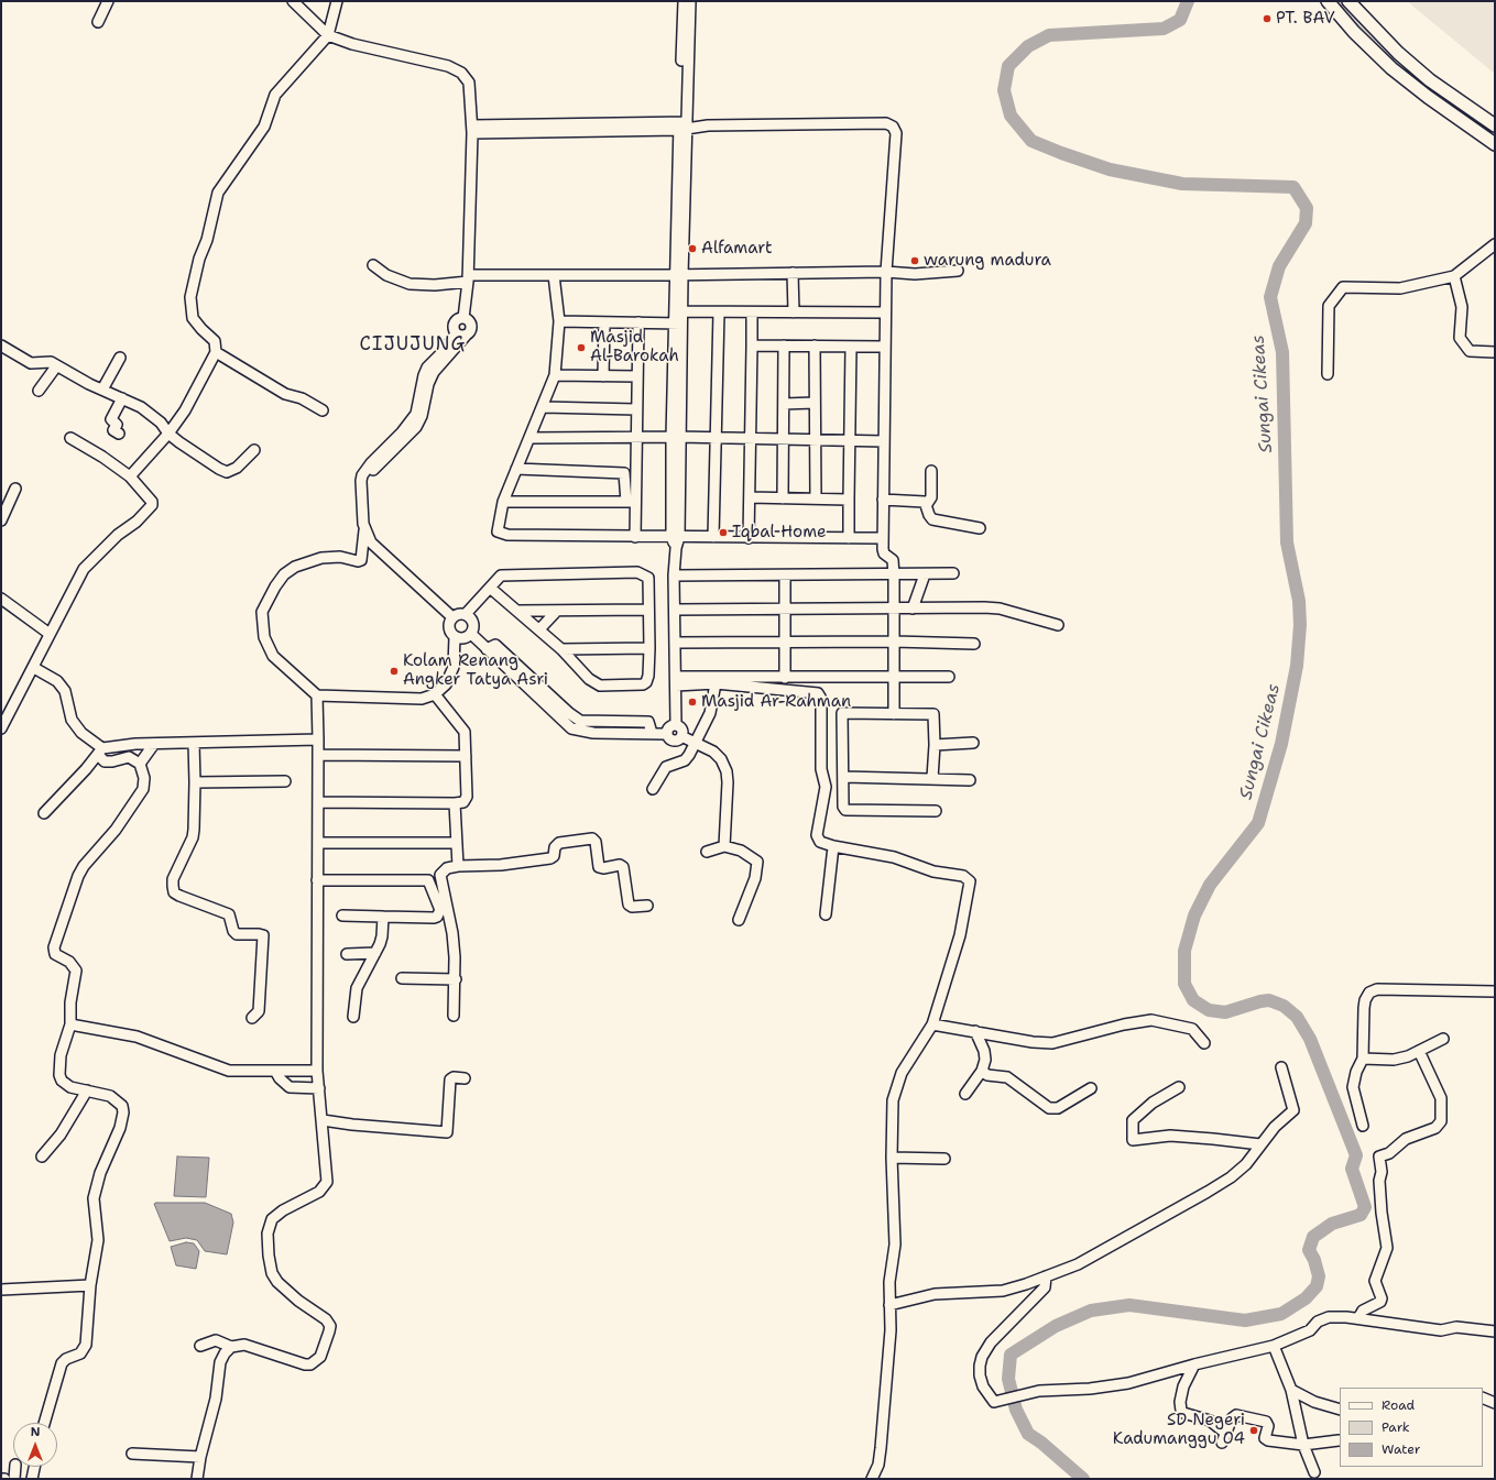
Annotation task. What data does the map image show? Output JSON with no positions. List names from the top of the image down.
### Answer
{
  "districts": ["CIJUJUNG"],
  "water": ["Sungai Cikeas"],
  "places": [
    "PT. BAV",
    "Alfamart",
    "warung madura",
    "Masjid Al-Barokah",
    "Iqbal Home",
    "Kolam Renang Angker Tatya Asri",
    "Masjid Ar-Rahman",
    "SD Negeri Kadumanggu 04"
  ],
  "legend": ["Road", "Park", "Water"],
  "north": "top"
}
